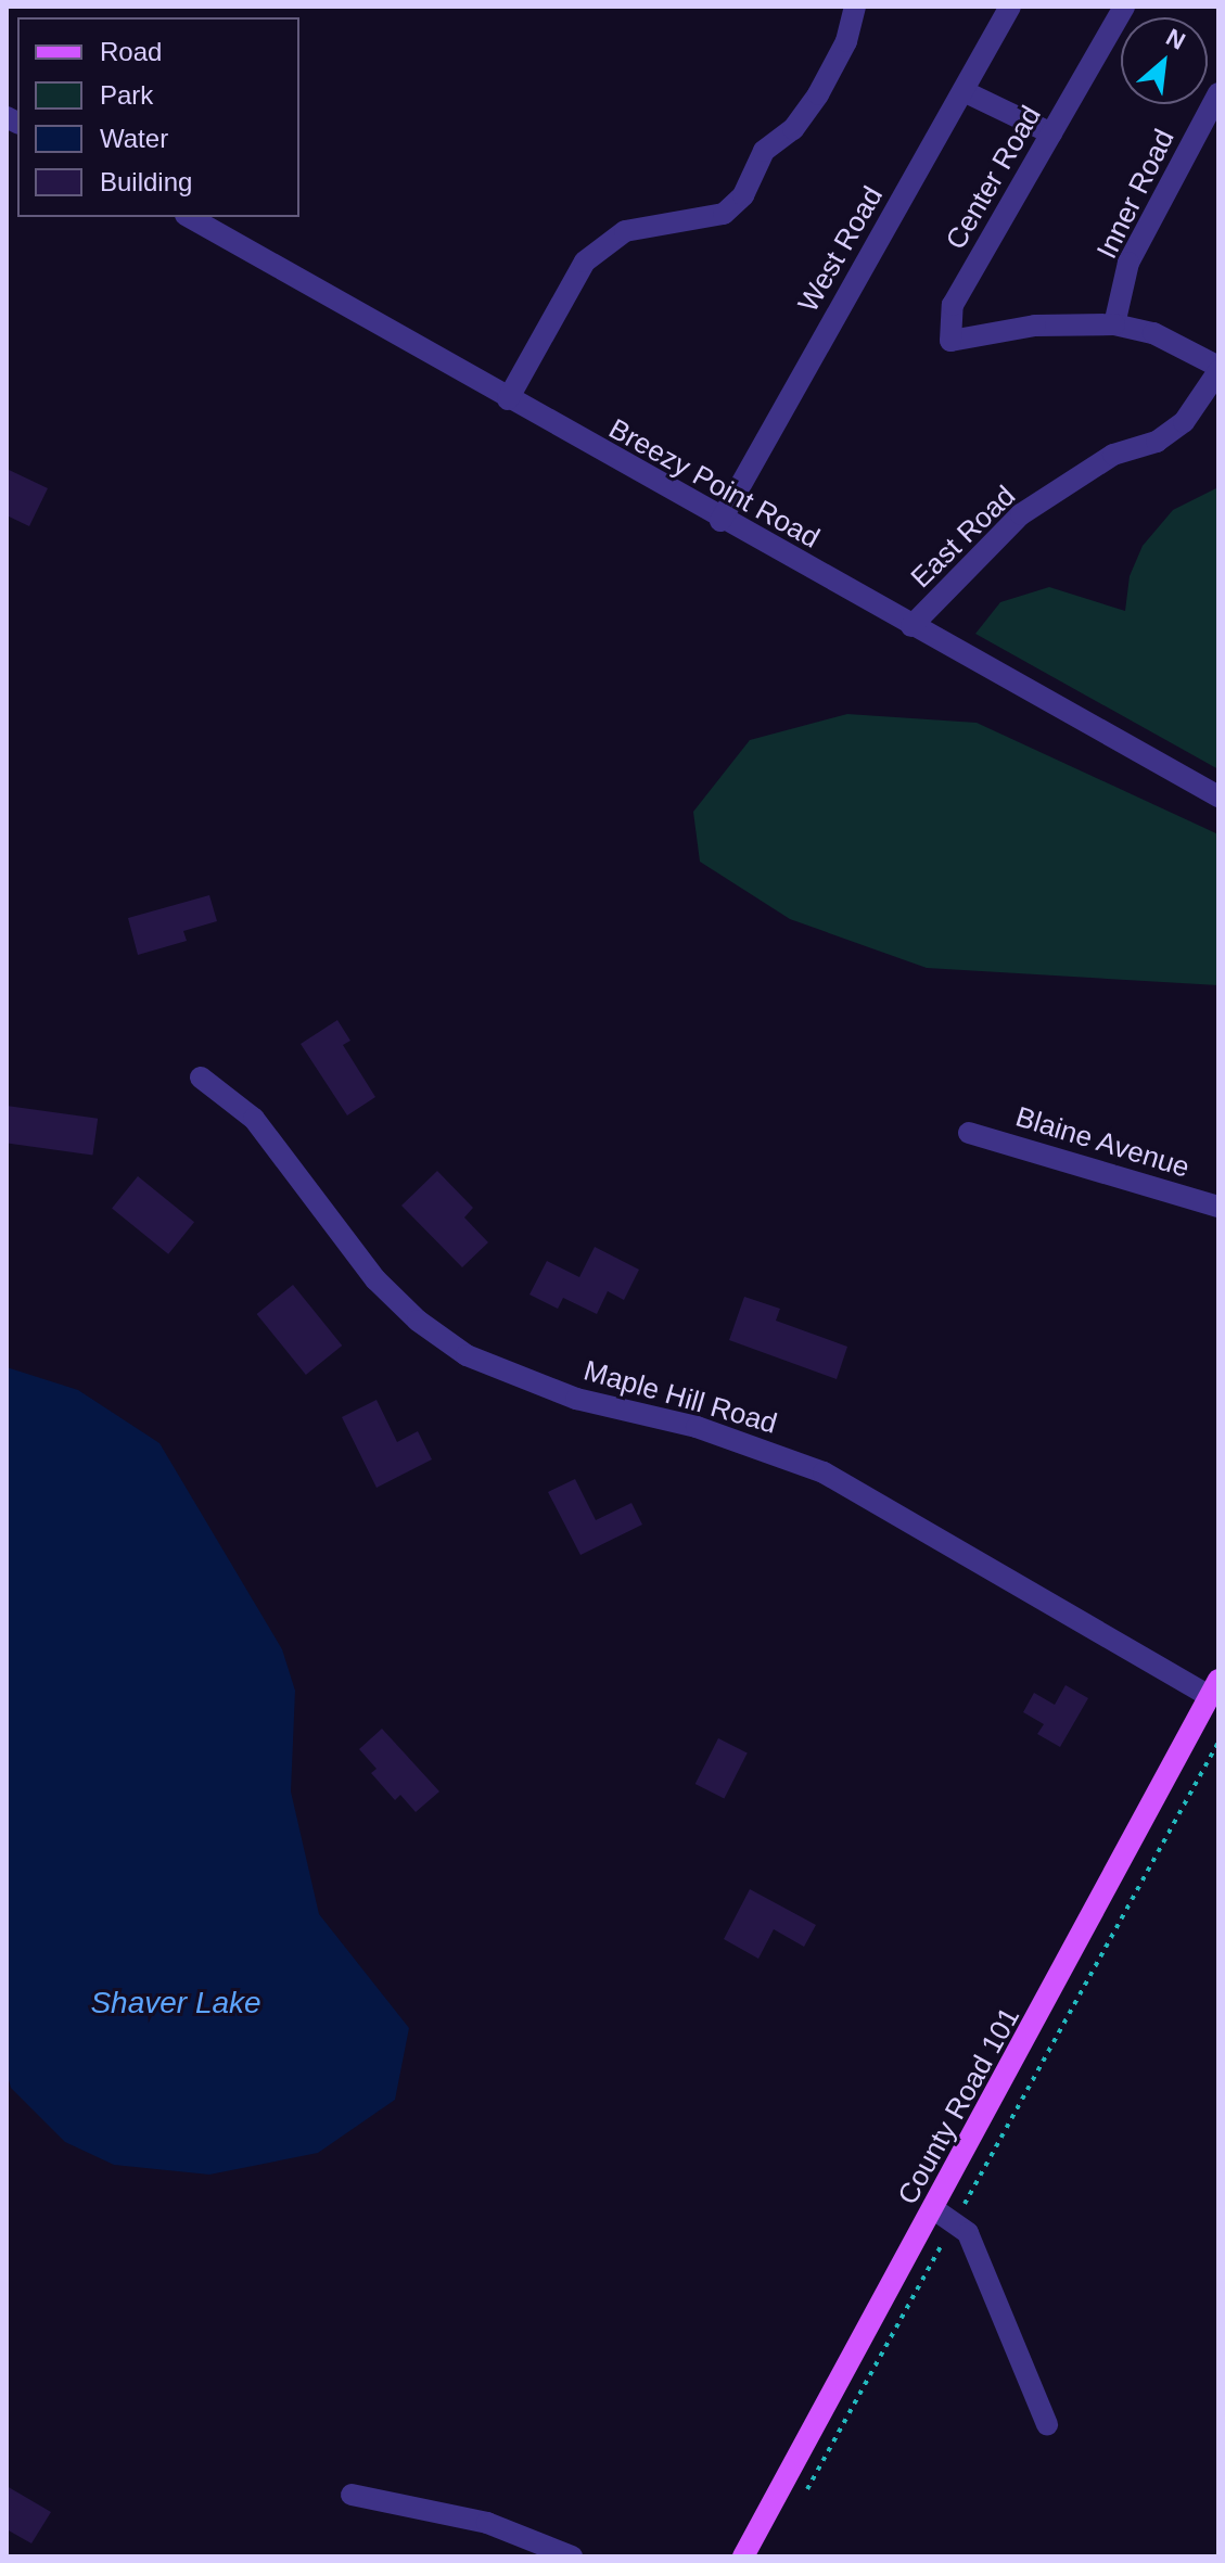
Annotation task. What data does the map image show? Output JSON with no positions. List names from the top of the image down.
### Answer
{
  "streets": {
    "main road": ["County Road 101"],
    "street": [
      "Center Road",
      "Inner Road",
      "West Road",
      "Breezy Point Road",
      "East Road",
      "Blaine Avenue",
      "Maple Hill Road"
    ]
  },
  "crossings": [
    ["Center Road", "Inner Road"],
    ["West Road", "Breezy Point Road"],
    ["Breezy Point Road", "East Road"],
    ["Maple Hill Road", "County Road 101"]
  ],
  "water": ["Shaver Lake"],
  "legend": [
    "Road",
    "Park",
    "Water",
    "Building"
  ],
  "north": "top right"
}
